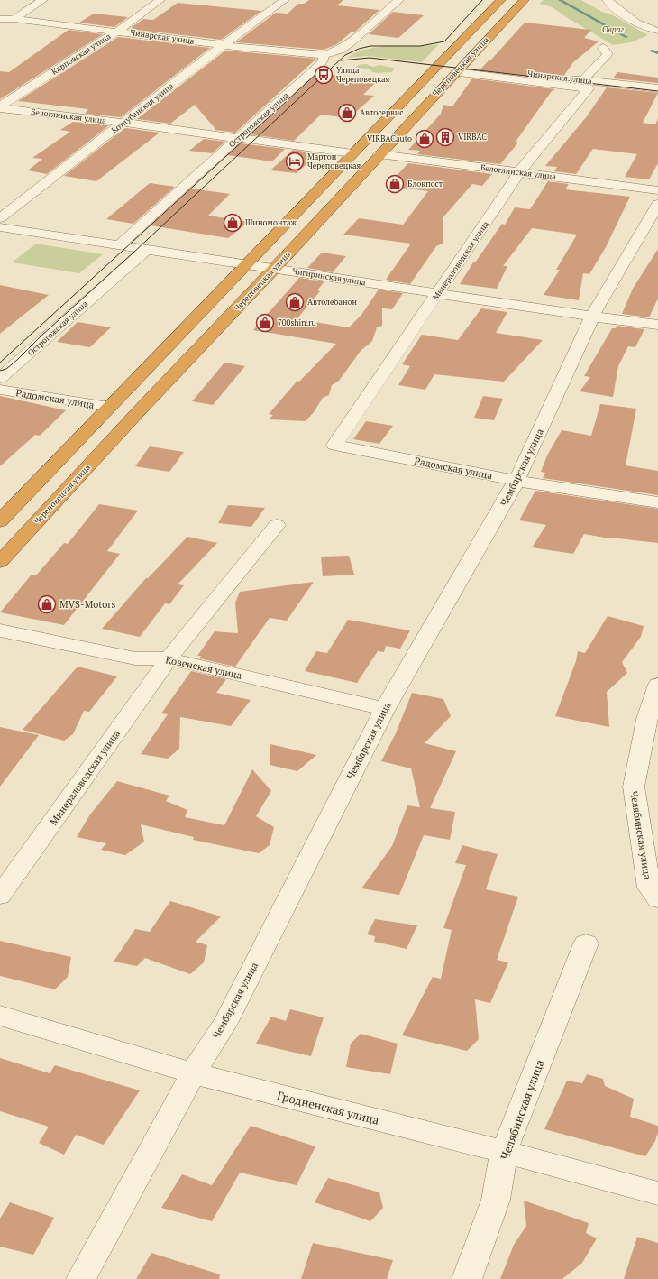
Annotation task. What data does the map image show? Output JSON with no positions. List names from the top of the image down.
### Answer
{
  "streets": {
    "highway": ["Череповецкая улица"],
    "street": [
      "Чинарская улица",
      "Карповская улица",
      "Котлубанская улица",
      "Белоглинская улица",
      "Острогожская улица",
      "Минераловодская улица",
      "Чигиринская улица",
      "Радомская улица",
      "Чембарская улица",
      "Ковенская улица",
      "Челябинская улица",
      "Гродненская улица"
    ]
  },
  "crossings": [
    ["Чинарская улица", "Карповская улица"],
    ["Чинарская улица", "Череповецкая улица"],
    ["Чинарская улица", "Котлубанская улица"],
    ["Чинарская улица", "Острогожская улица"],
    ["Чинарская улица", "Минераловодская улица"],
    ["Карповская улица", "Белоглинская улица"],
    ["Череповецкая улица", "Белоглинская улица"],
    ["Череповецкая улица", "Чигиринская улица"],
    ["Череповецкая улица", "Радомская улица"],
    ["Котлубанская улица", "Белоглинская улица"],
    ["Белоглинская улица", "Острогожская улица"],
    ["Белоглинская улица", "Минераловодская улица"],
    ["Острогожская улица", "Чигиринская улица"],
    ["Минераловодская улица", "Чигиринская улица"],
    ["Минераловодская улица", "Радомская улица"],
    ["Минераловодская улица", "Ковенская улица"],
    ["Чигиринская улица", "Чембарская улица"],
    ["Радомская улица", "Чембарская улица"],
    ["Чембарская улица", "Ковенская улица"],
    ["Чембарская улица", "Гродненская улица"],
    ["Челябинская улица", "Гродненская улица"]
  ],
  "parks": ["Овраг"],
  "places": {
    "bus stop": ["Улица Череповецкая"],
    "shop": [
      "Автосервис",
      "VIRBACauto",
      "Блокпост",
      "Шиномонтаж",
      "Автолебанон",
      "700shin.ru",
      "MVS-Motors"
    ],
    "building": ["VIRBAC"],
    "hotel": ["Мартон Череповецкая"]
  }
}
